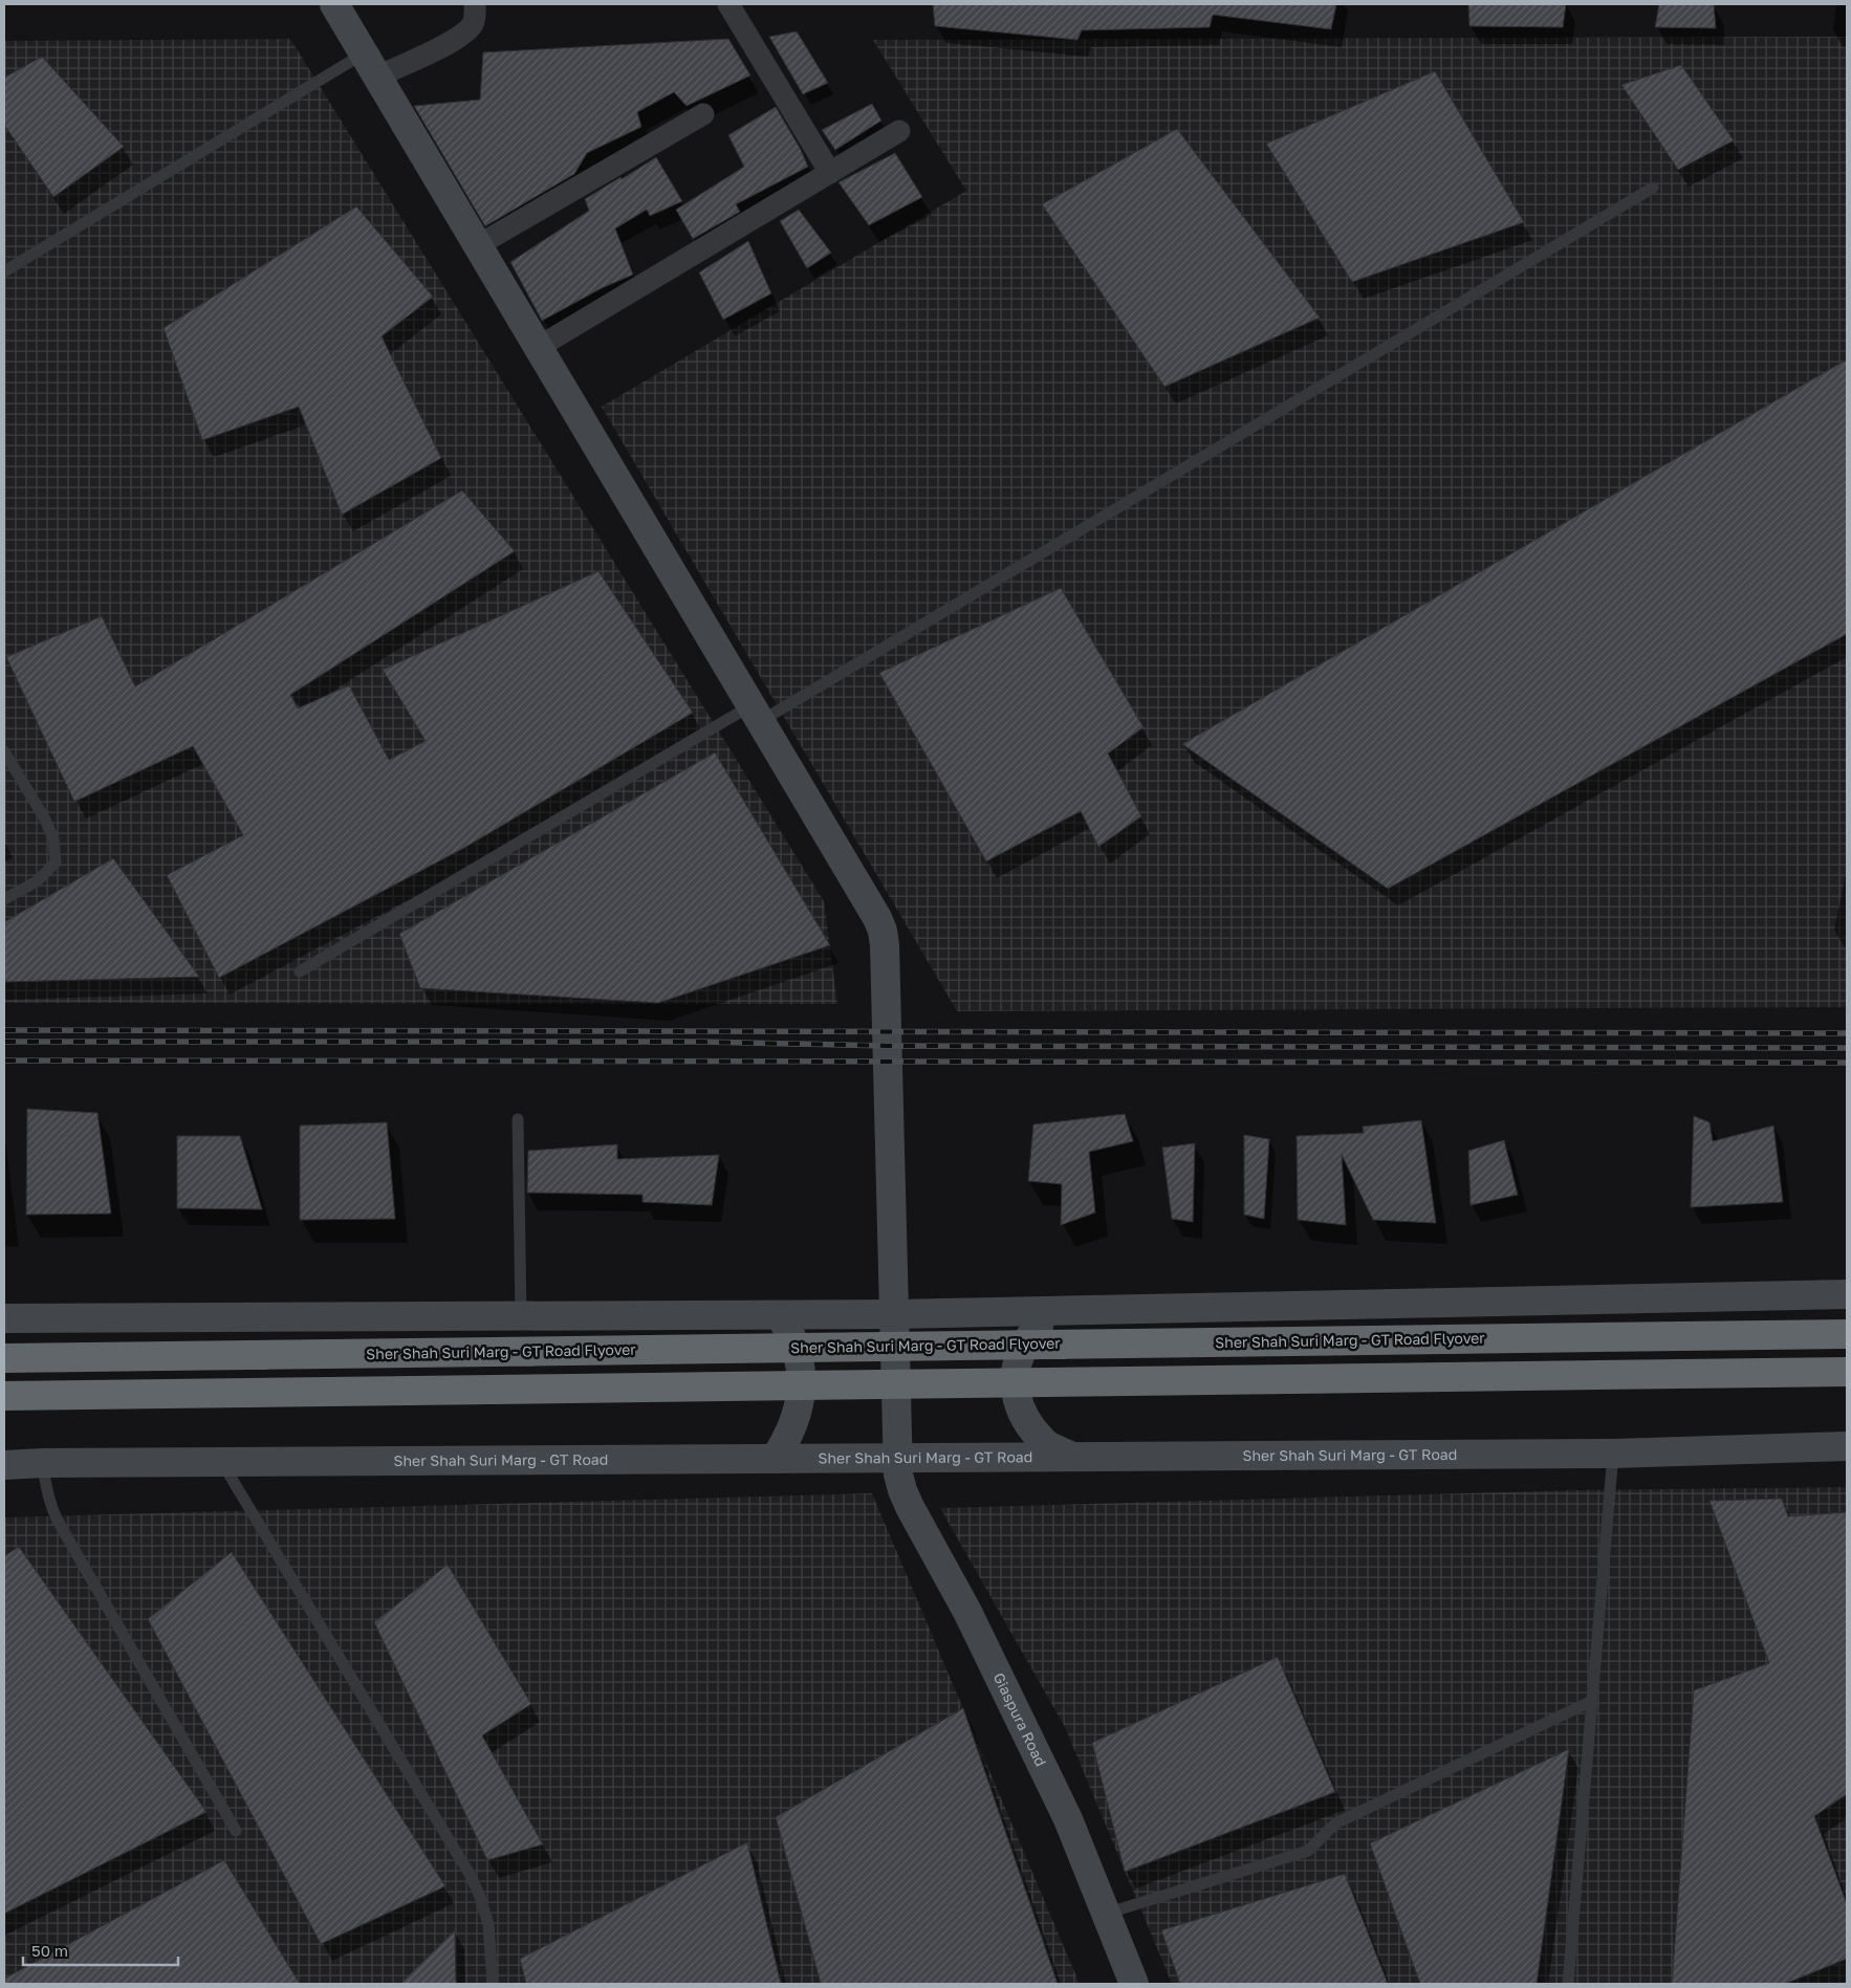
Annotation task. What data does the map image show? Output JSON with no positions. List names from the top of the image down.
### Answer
{
  "streets": {
    "highway": ["Sher Shah Suri Marg - GT Road Flyover"],
    "street": ["Sher Shah Suri Marg - GT Road", "Giaspura Road"]
  },
  "crossings": [
    ["Sher Shah Suri Marg - GT Road", "Giaspura Road"]
  ],
  "scale_bar": "50 m"
}
